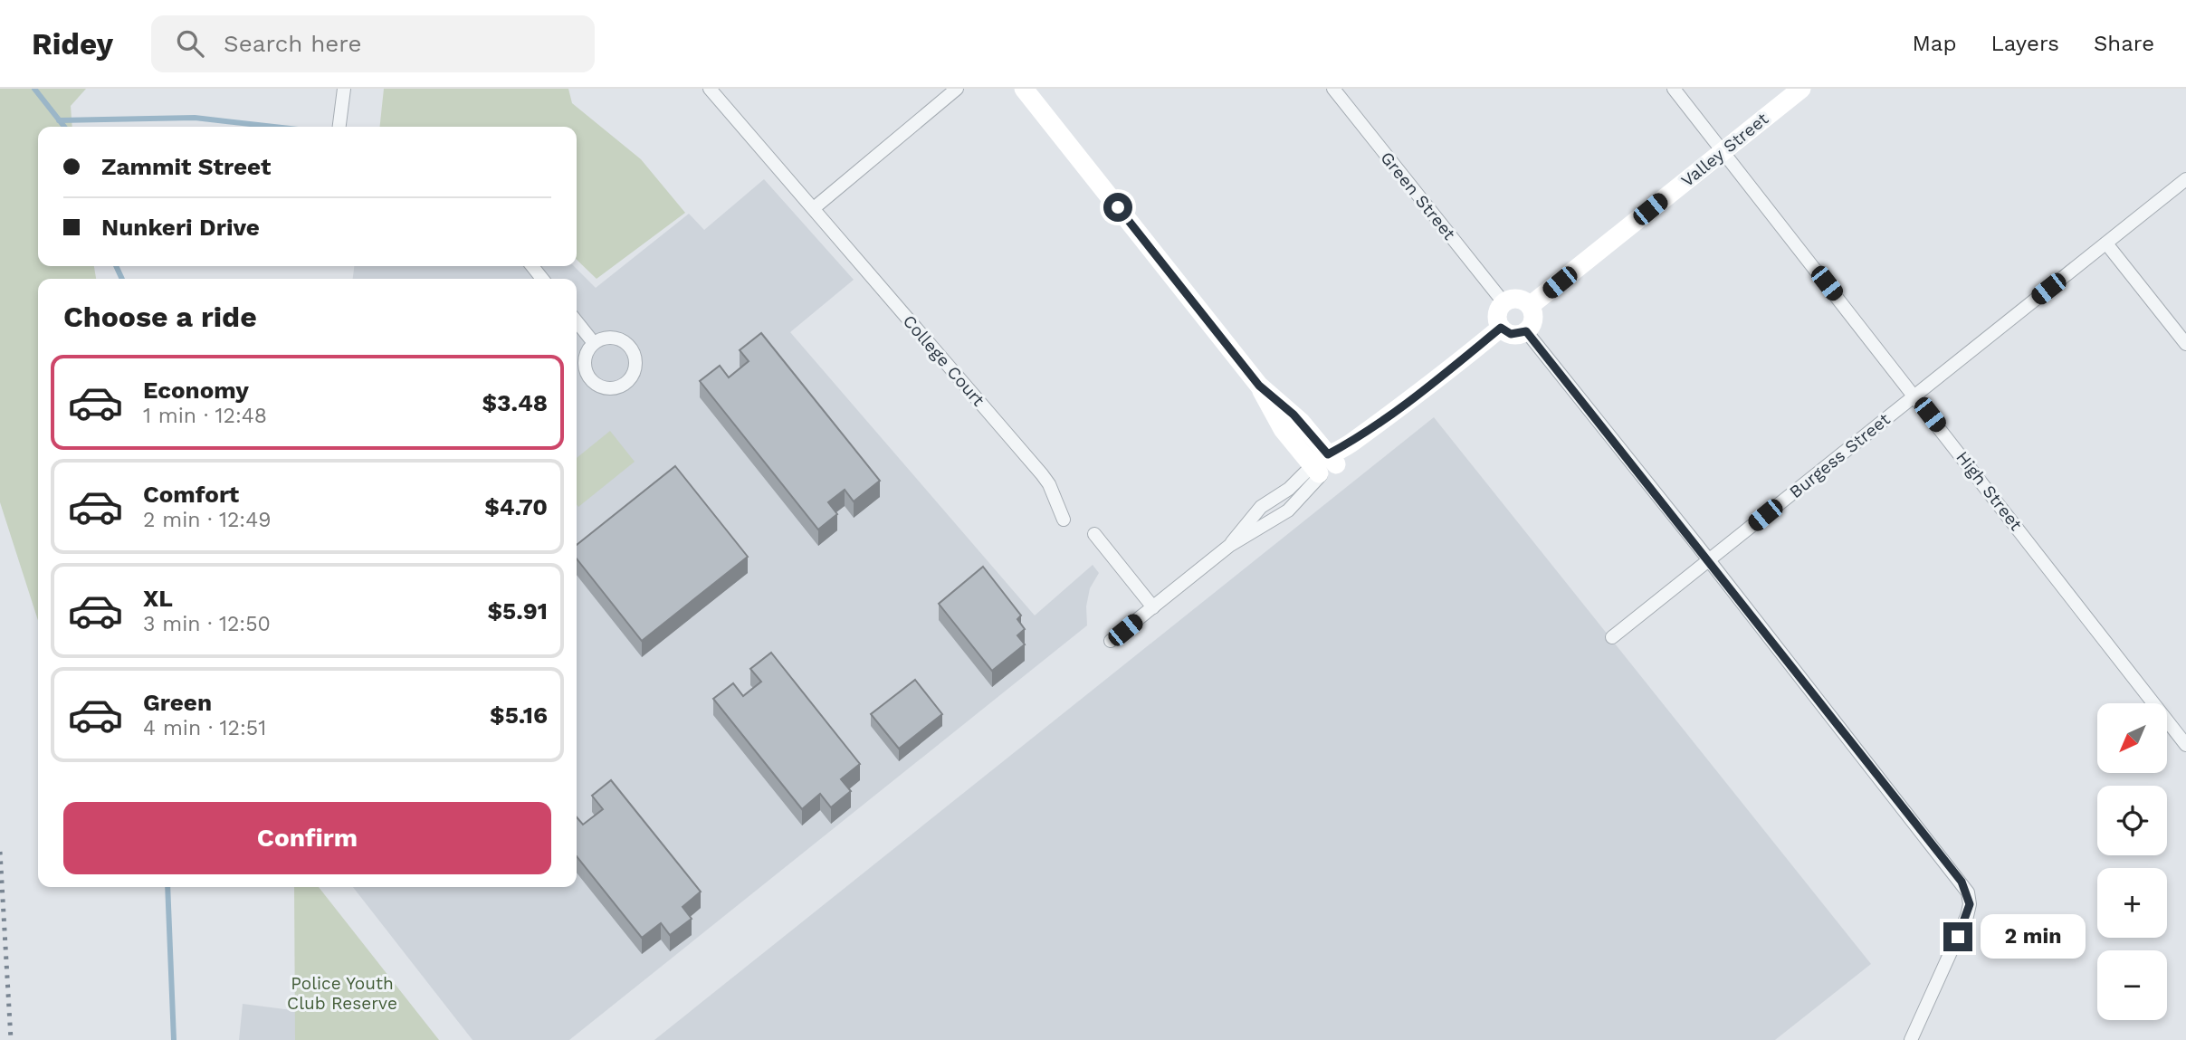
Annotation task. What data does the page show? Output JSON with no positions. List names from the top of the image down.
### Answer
{
  "streets": {
    "street": [
      "Valley Street",
      "Green Street",
      "College Court",
      "Burgess Street",
      "High Street"
    ]
  },
  "crossings": [
    ["Valley Street", "Green Street"],
    ["Valley Street", "High Street"],
    ["Burgess Street", "High Street"]
  ],
  "parks": ["Police Youth Club Reserve"],
  "north": "bottom left",
  "page": {
    "header": "Ridey",
    "search": "Search here",
    "nav": ["Map", "Layers", "Share"],
    "banner": ["Zammit Street", "Nunkeri Drive"],
    "heading": "Choose a ride",
    "list": [
      {
        "name": "Economy",
        "note": "1 min · 12:48",
        "value": "$3.48"
      },
      {
        "name": "Comfort",
        "note": "2 min · 12:49",
        "value": "$4.70"
      },
      {
        "name": "XL",
        "note": "3 min · 12:50",
        "value": "$5.91"
      },
      {
        "name": "Green",
        "note": "4 min · 12:51",
        "value": "$5.16"
      }
    ],
    "map_buttons": ["+", "−"],
    "buttons": "Confirm",
    "bubble": "2 min"
  }
}
